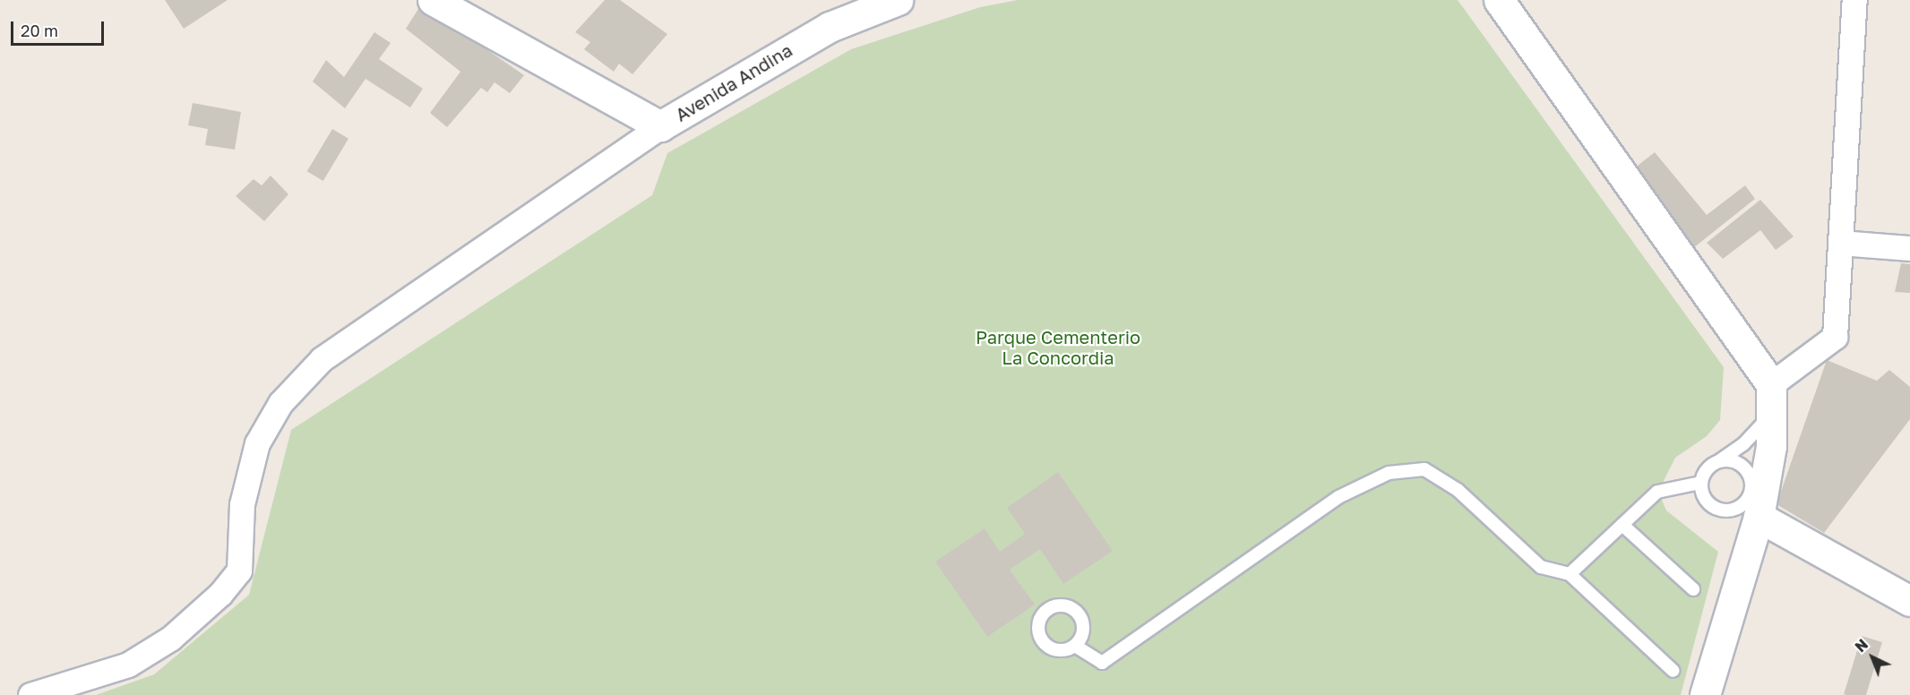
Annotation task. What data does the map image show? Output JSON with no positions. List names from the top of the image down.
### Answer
{
  "streets": {
    "street": ["Avenida Andina"]
  },
  "parks": ["Parque Cementerio La Concordia"],
  "scale_bar": "20 m",
  "north": "top left"
}
